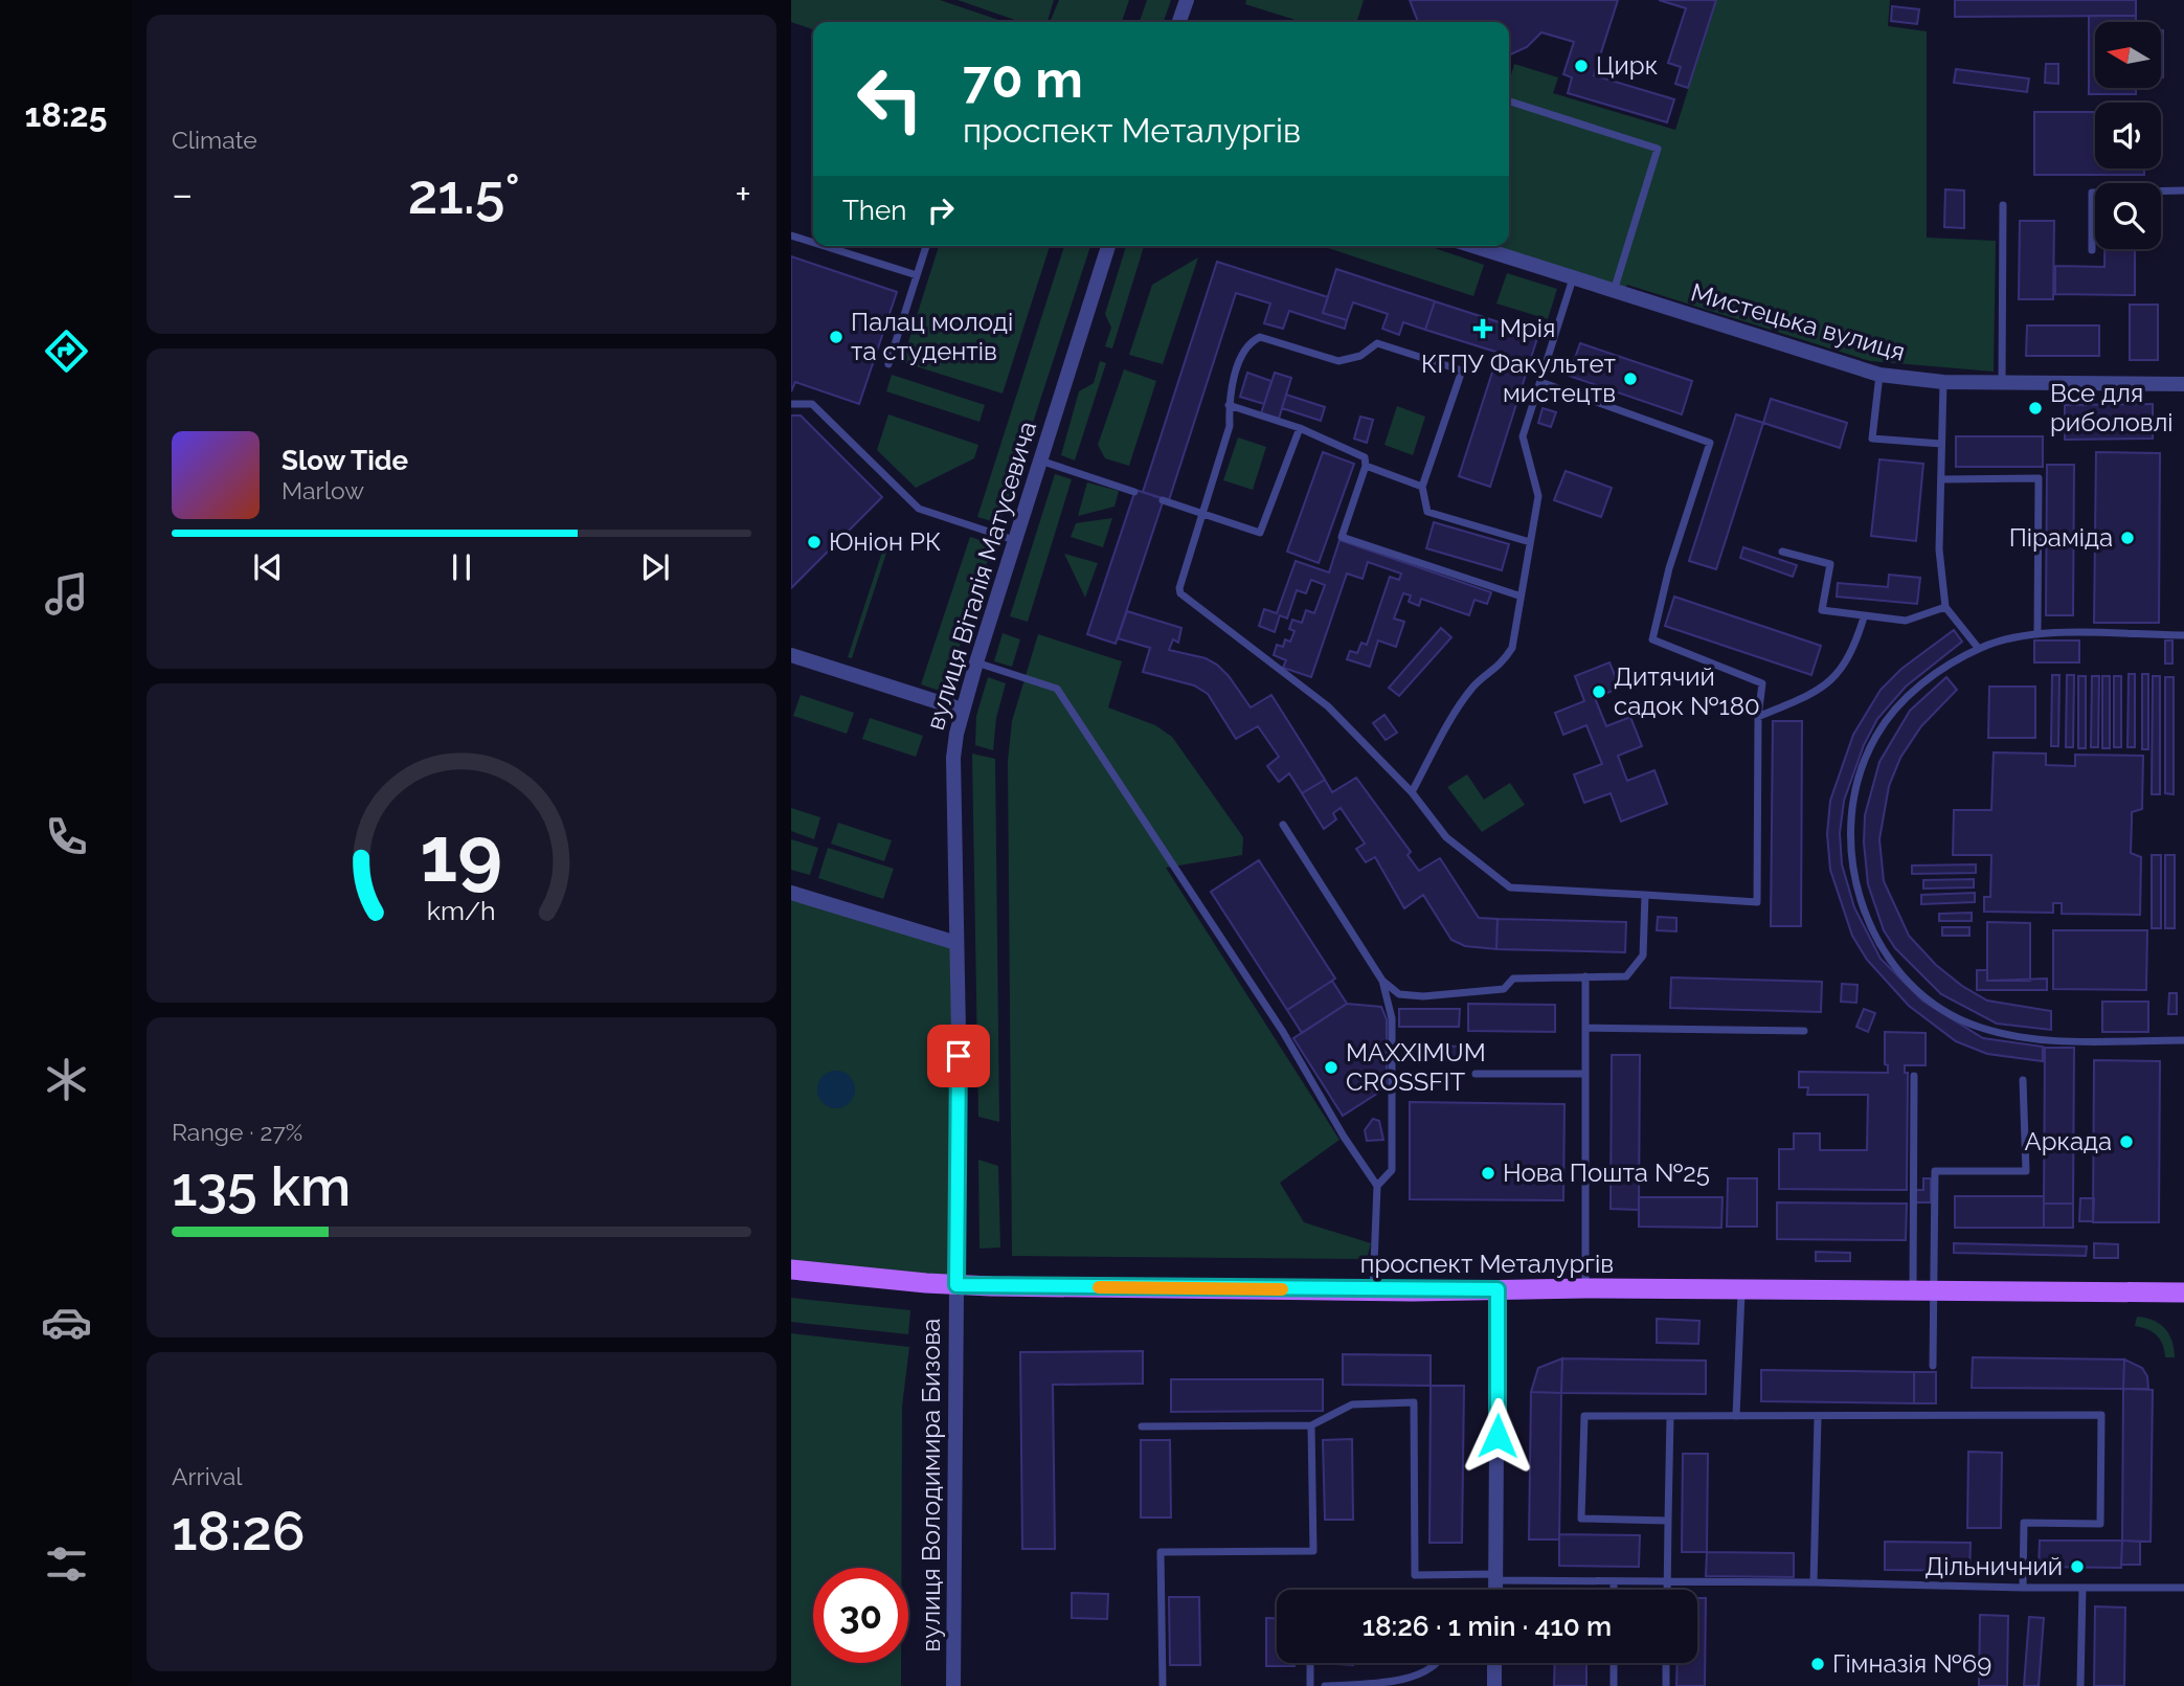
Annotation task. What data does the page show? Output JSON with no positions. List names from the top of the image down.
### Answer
{
  "streets": {
    "main road": ["проспект Металургів"],
    "street": ["Мистецька вулиця", "вулиця Віталія Матусевича", "вулиця Володимира Бизова"]
  },
  "crossings": [
    ["вулиця Віталія Матусевича", "проспект Металургів"],
    ["вулиця Віталія Матусевича", "вулиця Володимира Бизова"],
    ["проспект Металургів", "вулиця Володимира Бизова"]
  ],
  "places": {
    "other": [
      "Цирк",
      "Палац молоді та студентів",
      "КГПУ Факультет мистецтв",
      "Все для риболовлі",
      "Піраміда",
      "Юніон РК",
      "Дитячий садок №180",
      "MAXXIMUM CROSSFIT",
      "Аркада",
      "Нова Пошта №25",
      "Дільничний",
      "Гімназія №69"
    ],
    "health": ["Мрія"]
  },
  "north": "left",
  "page": {
    "tabs": "18:25",
    "tile": [
      "Climate",
      ["Range · 27%", "135 km"],
      ["Arrival", "18:26"]
    ],
    "turn": ["70 m", "проспект Металургів"],
    "heat": ["−", "21.5°", "+"],
    "then": "Then",
    "song": ["Slow Tide", "Marlow"],
    "limit": "30",
    "trip": "18:26 · 1 min · 410 m",
    "gauge": ["19", "km/h"]
  }
}
